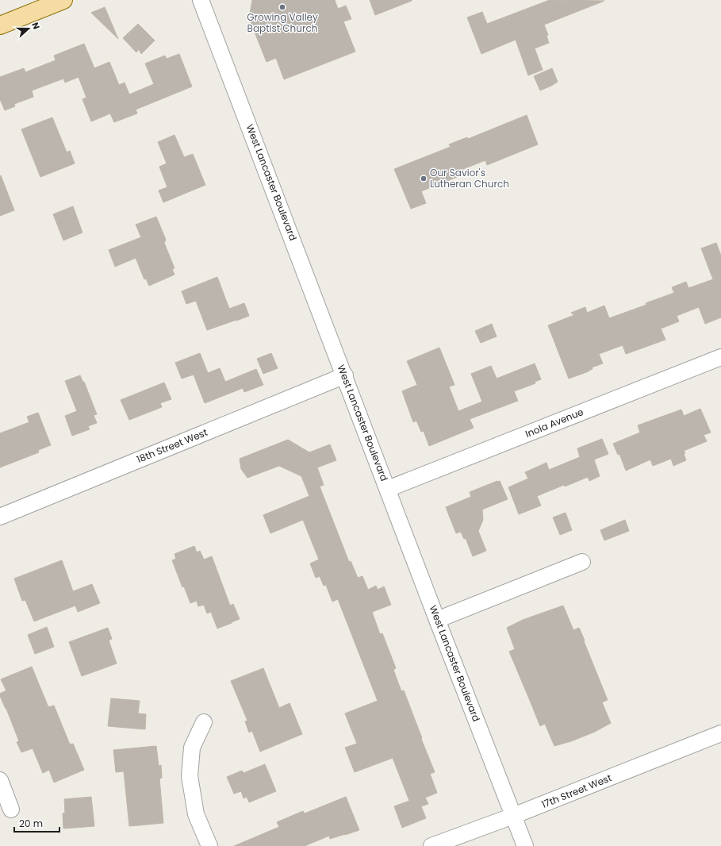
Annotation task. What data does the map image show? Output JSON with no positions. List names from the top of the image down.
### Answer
{
  "streets": {
    "street": [
      "West Lancaster Boulevard",
      "Inola Avenue",
      "18th Street West",
      "17th Street West"
    ]
  },
  "crossings": [
    ["West Lancaster Boulevard", "Inola Avenue"],
    ["West Lancaster Boulevard", "18th Street West"],
    ["West Lancaster Boulevard", "17th Street West"]
  ],
  "places": ["Growing Valley Baptist Church", "Our Savior's Lutheran Church"],
  "scale_bar": "20 m",
  "north": "right"
}
